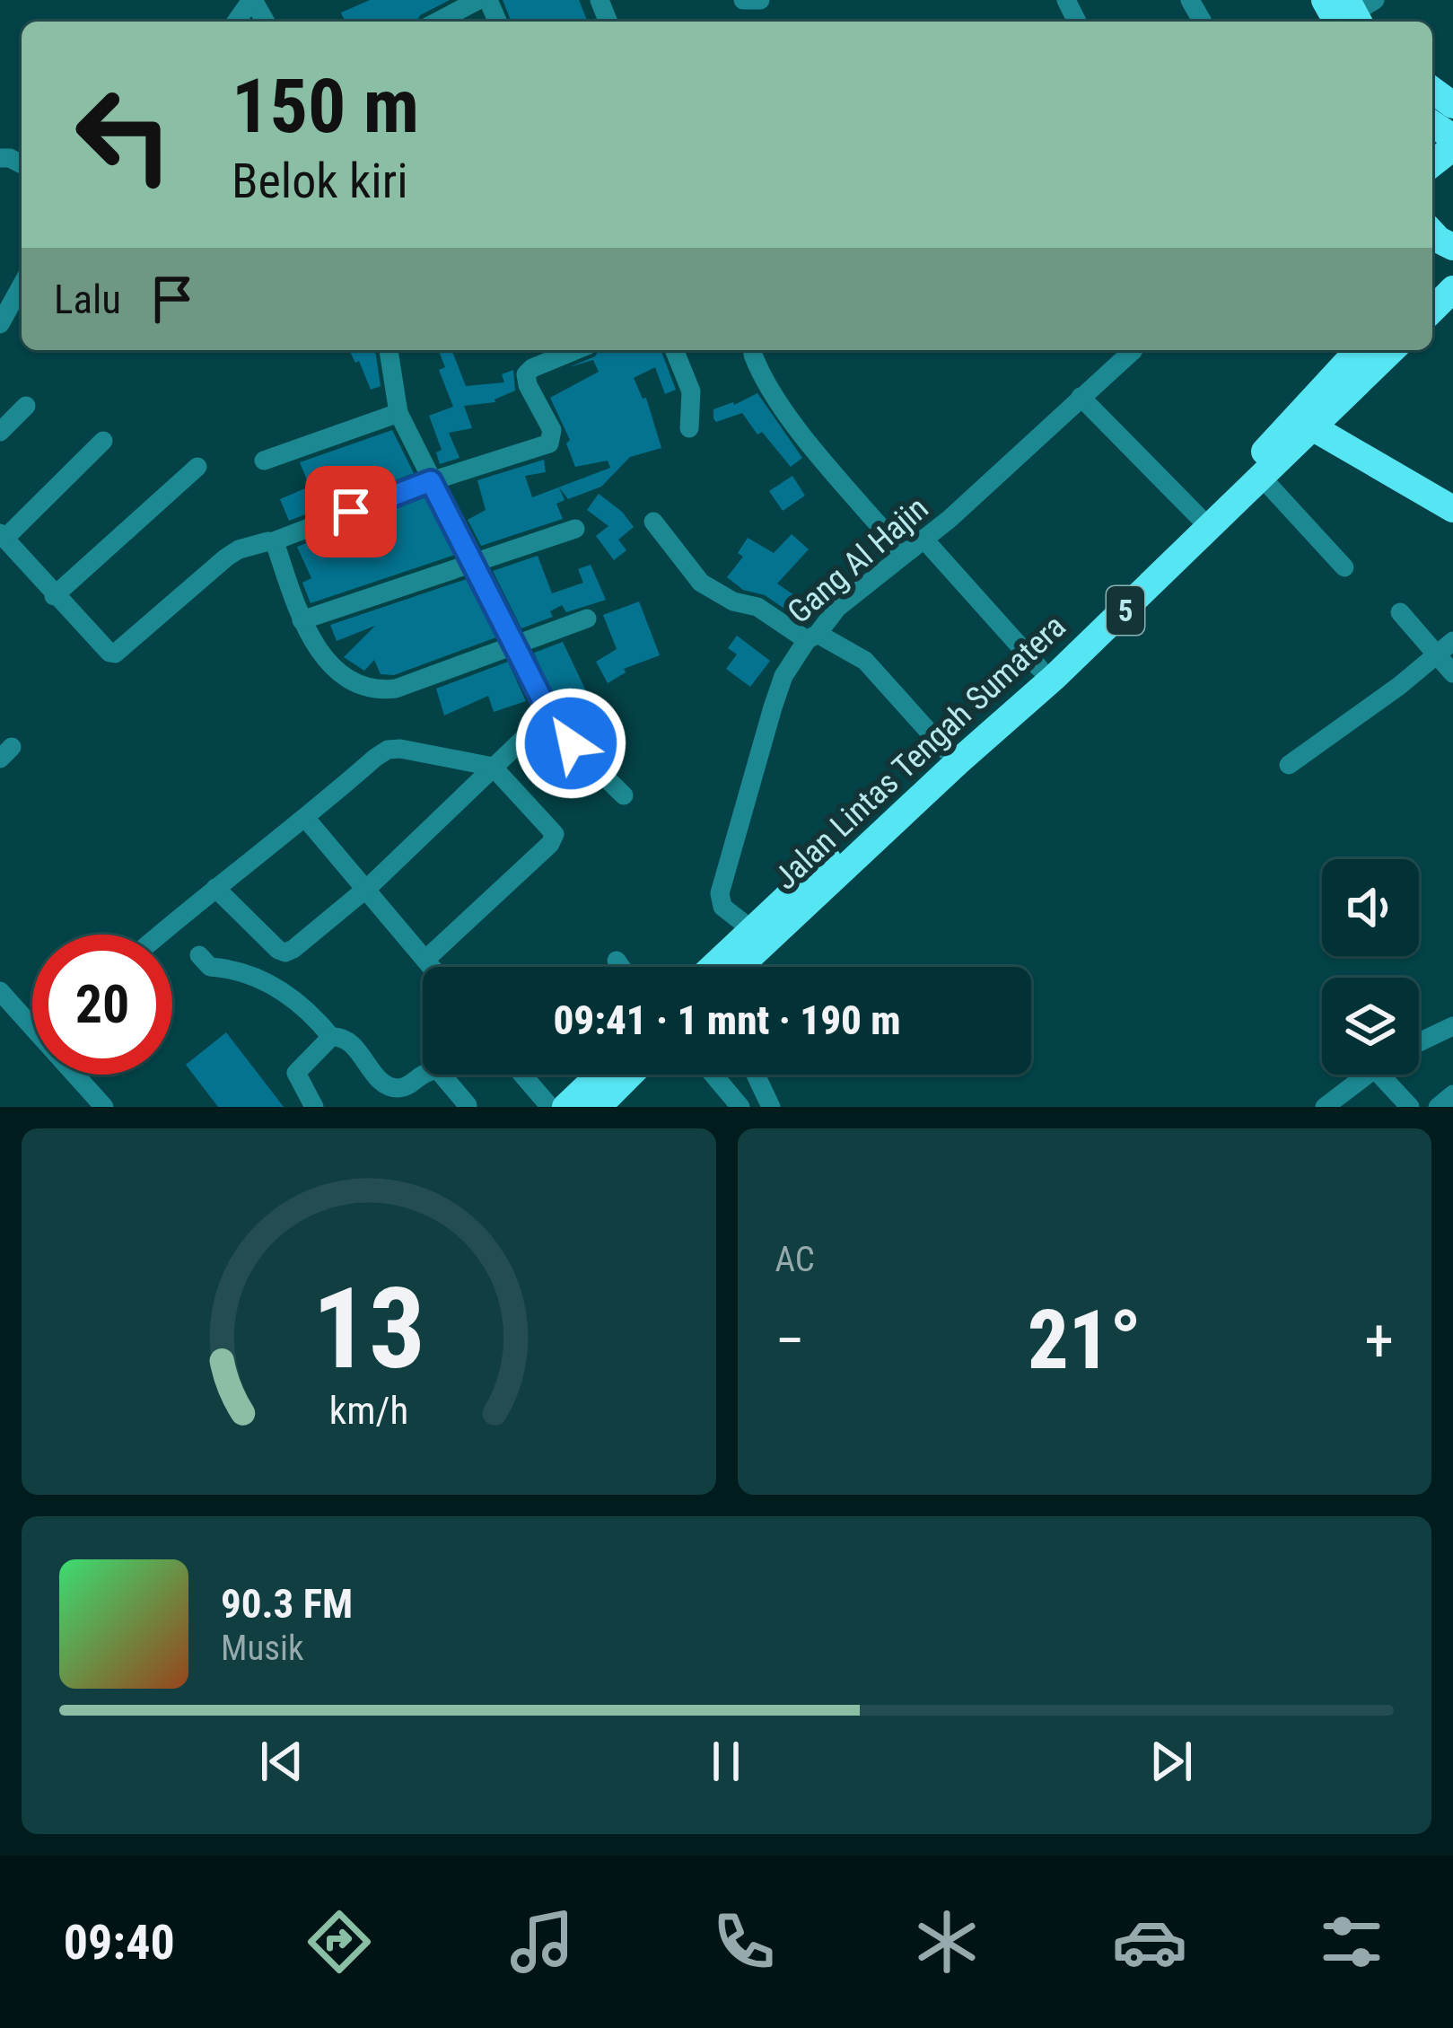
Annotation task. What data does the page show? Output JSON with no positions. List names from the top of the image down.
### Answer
{
  "streets": {
    "highway": ["5", "Jalan Lintas Tengah Sumatera"],
    "street": ["Gang Al Hajin"]
  },
  "crossings": [
    ["Gang Al Hajin", "Jalan Lintas Tengah Sumatera"]
  ],
  "page": {
    "turn": ["150 m", "Belok kiri"],
    "then": "Lalu",
    "limit": "20",
    "trip": "09:41 · 1 mnt · 190 m",
    "tile": "AC",
    "heat": ["−", "21°", "+"],
    "song": ["90.3 FM", "Musik"],
    "tabs": "09:40",
    "gauge": ["13", "km/h"]
  }
}
